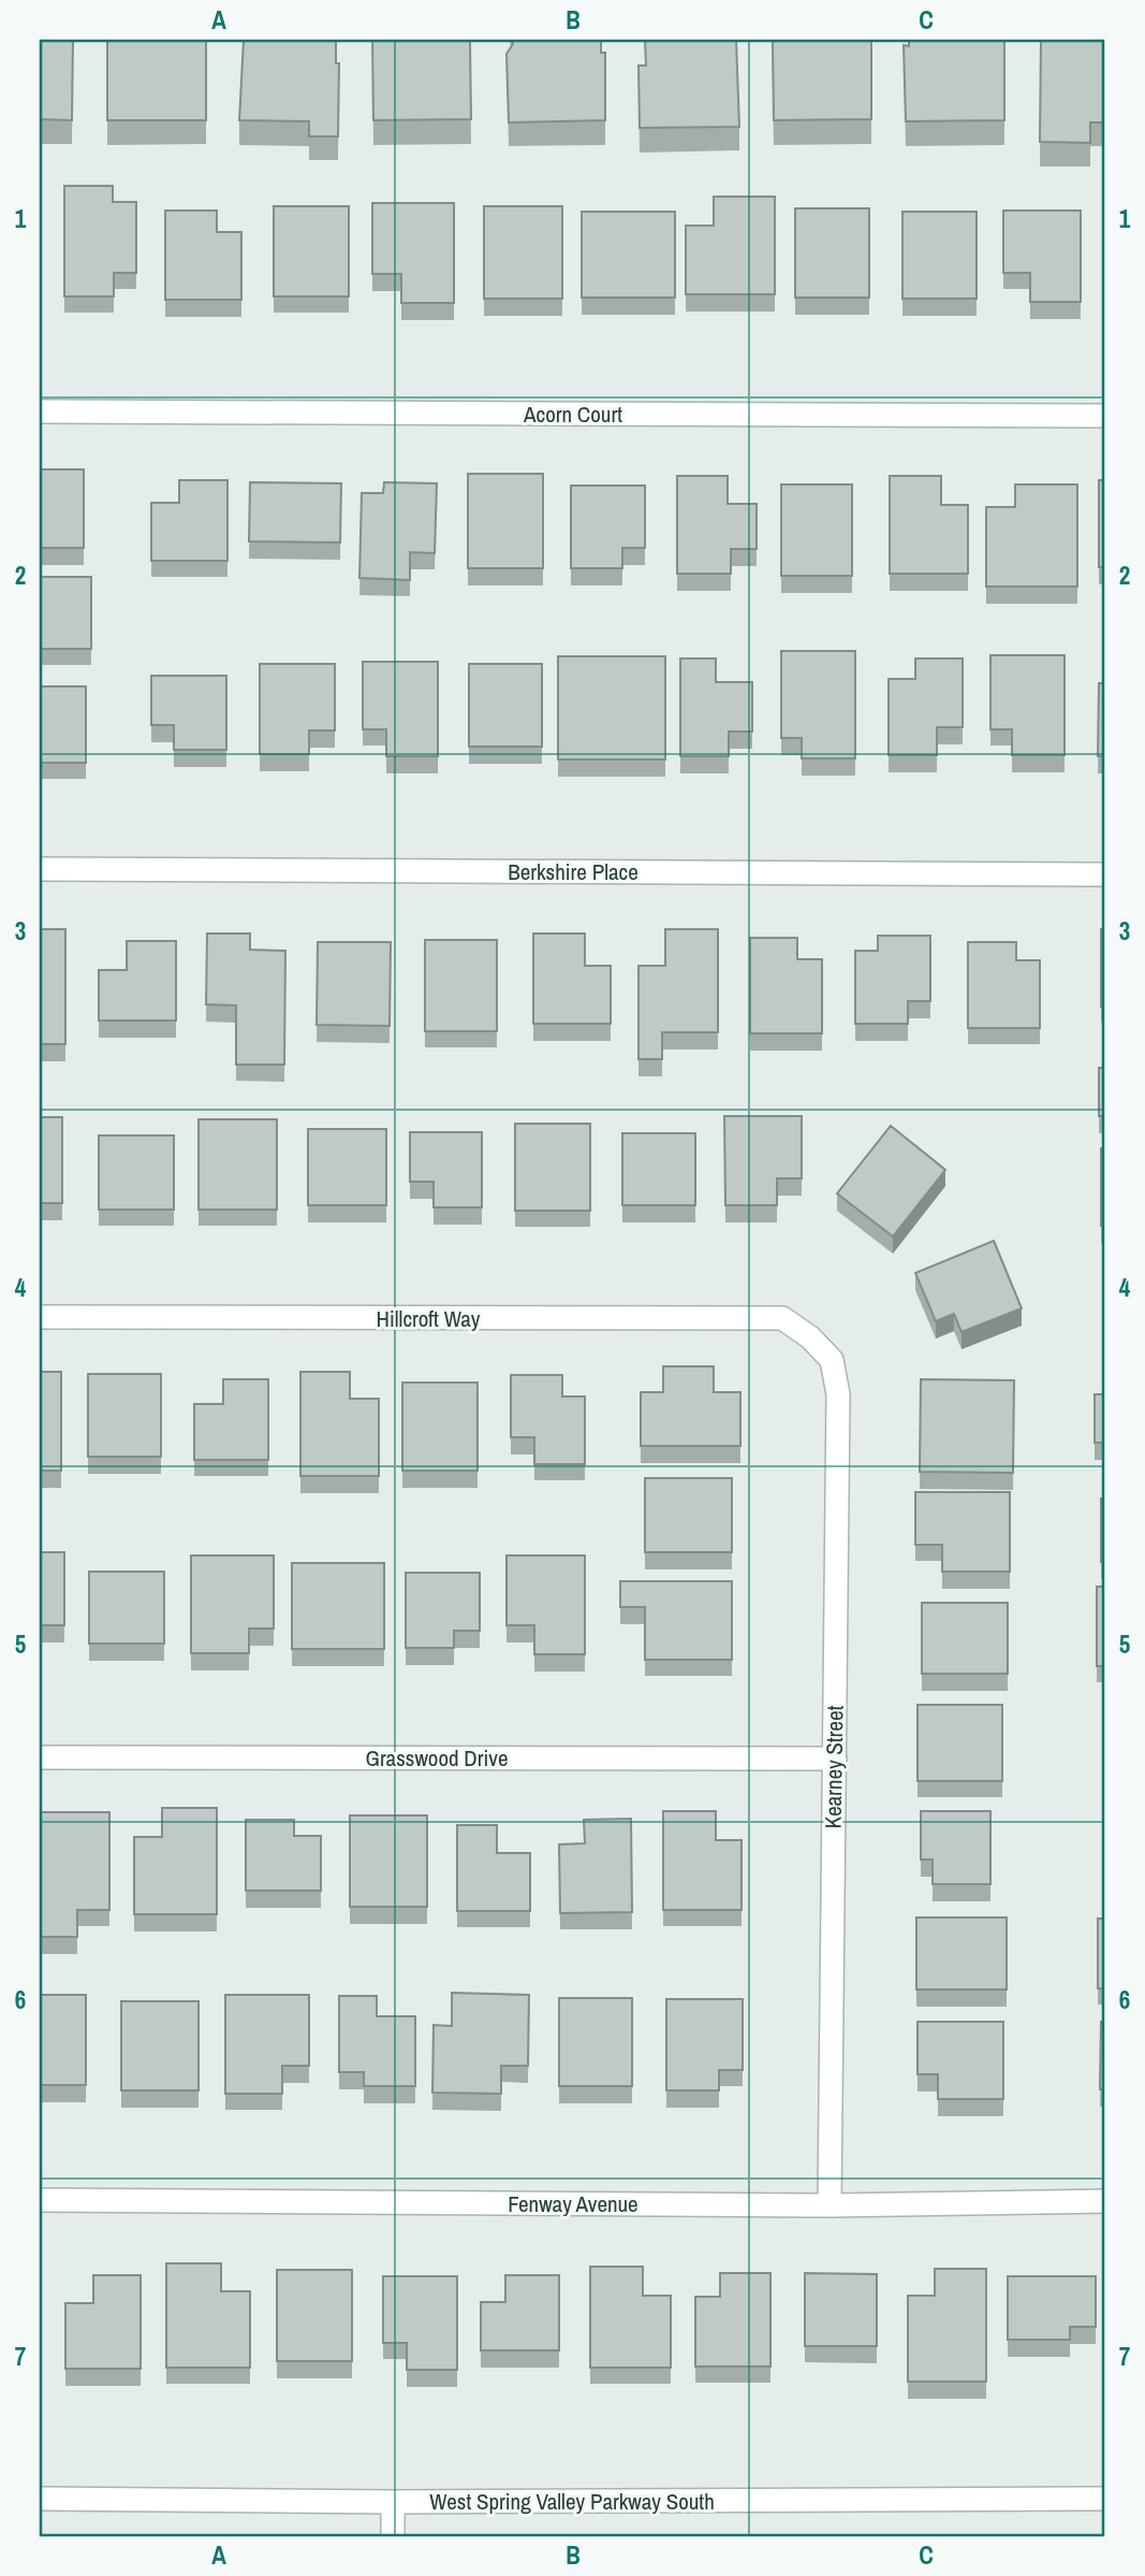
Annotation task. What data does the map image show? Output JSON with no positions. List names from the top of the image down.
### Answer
{
  "streets": {
    "street": [
      "Acorn Court",
      "Berkshire Place",
      "Hillcroft Way",
      "Grasswood Drive",
      "Kearney Street",
      "Fenway Avenue",
      "West Spring Valley Parkway South"
    ]
  },
  "crossings": [
    ["Hillcroft Way", "Kearney Street"],
    ["Grasswood Drive", "Kearney Street"],
    ["Kearney Street", "Fenway Avenue"]
  ],
  "grid": {
    "columns": ["A", "B", "C"],
    "rows": [
      "1",
      "2",
      "3",
      "4",
      "5",
      "6",
      "7"
    ]
  }
}
